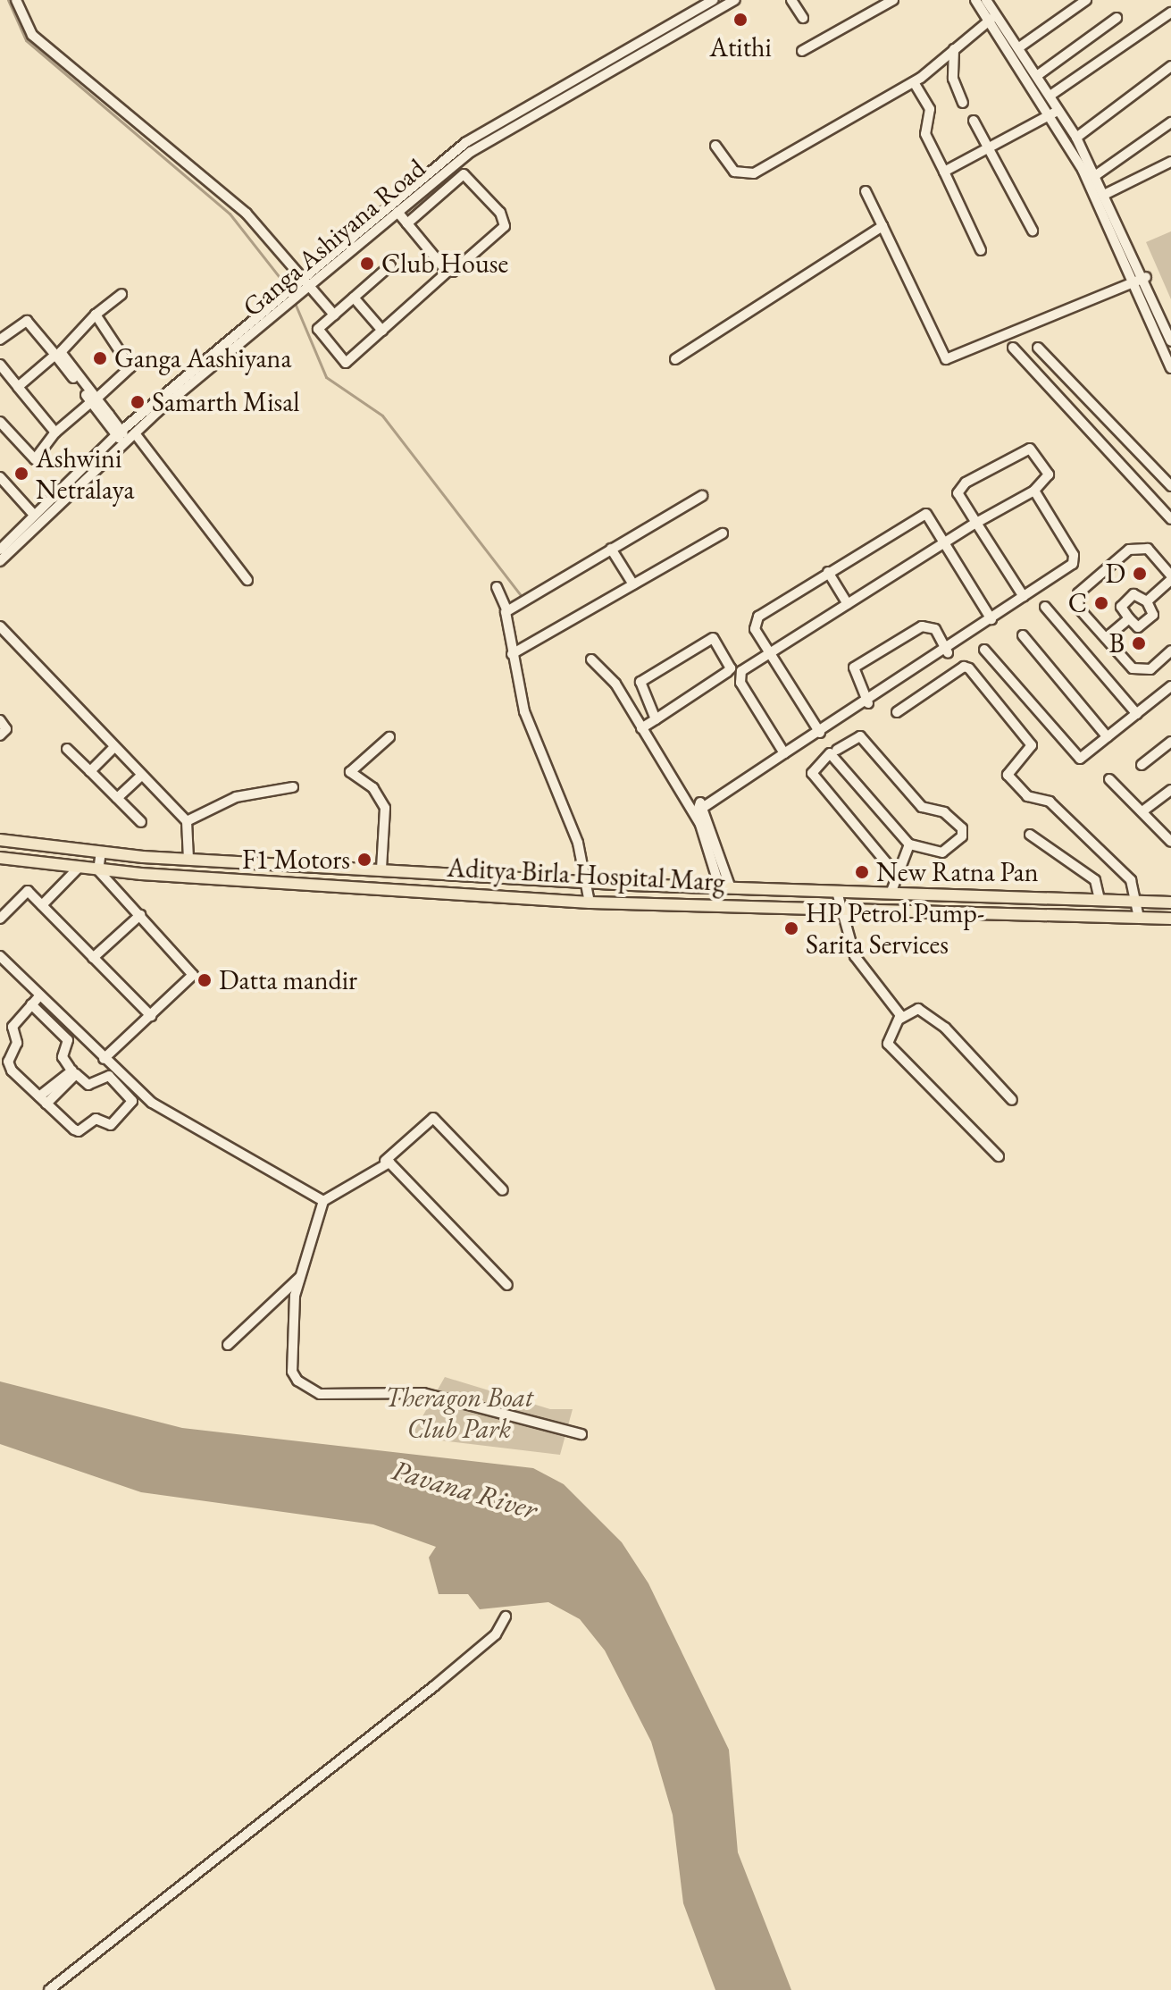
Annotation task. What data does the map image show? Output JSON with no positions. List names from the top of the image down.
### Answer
{
  "streets": {
    "main road": ["Aditya Birla Hospital Marg"],
    "street": ["Ganga Ashiyana Road"]
  },
  "water": ["Pavana River"],
  "parks": ["Theragon Boat Club Park"],
  "places": [
    "Atithi",
    "Club House",
    "Ganga Aashiyana",
    "Samarth Misal",
    "Ashwini Netralaya",
    "D",
    "C",
    "B",
    "F1 Motors",
    "New Ratna Pan",
    "HP Petrol Pump- Sarita Services",
    "Datta mandir"
  ]
}
